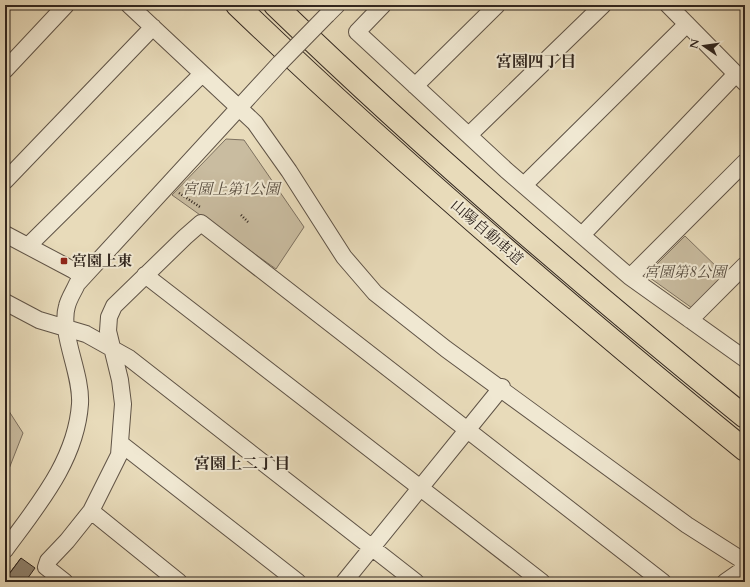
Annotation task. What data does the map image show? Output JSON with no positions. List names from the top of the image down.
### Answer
{
  "streets": {
    "highway": ["山陽自動車道"]
  },
  "districts": ["宮園四丁目", "宮園上二丁目"],
  "parks": ["宮園上第1公園", "宮園第8公園"],
  "places": {
    "transit": ["宮園上東"]
  },
  "north": "left"
}
